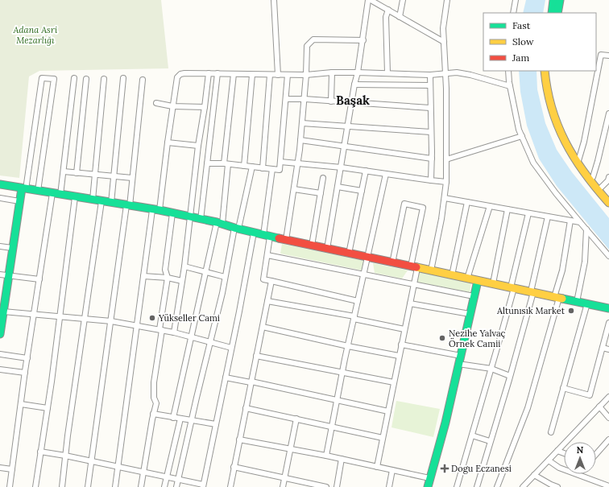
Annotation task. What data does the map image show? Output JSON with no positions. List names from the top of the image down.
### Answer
{
  "districts": ["Başak"],
  "parks": ["Adana Asri Mezarlığı"],
  "places": {
    "other": ["Altunısık Market", "Yükseller Cami", "Nezihe Yalvaç Örnek Camii"],
    "health": ["Dogu Eczanesi"]
  },
  "legend": ["Fast", "Slow", "Jam"],
  "north": "top"
}
